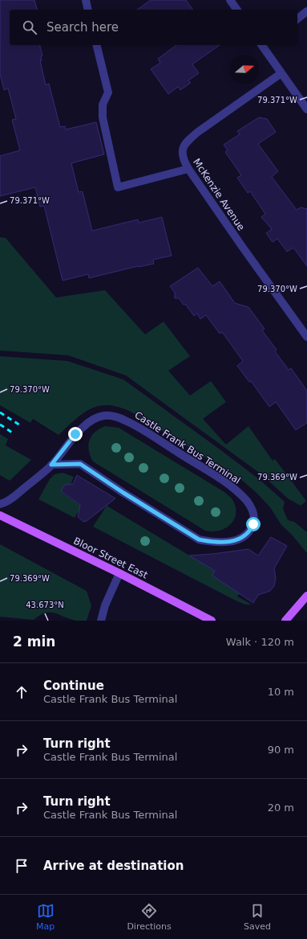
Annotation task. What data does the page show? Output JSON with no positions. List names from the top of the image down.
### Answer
{
  "streets": {
    "main road": ["Bloor Street East"],
    "street": ["McKenzie Avenue", "Castle Frank Bus Terminal"]
  },
  "north": "right",
  "page": {
    "search": "Search here",
    "heading": ["2 min", "Walk · 120 m"],
    "list": [
      ["Continue", "Castle Frank Bus Terminal", "10 m"],
      ["Turn right", "Castle Frank Bus Terminal", "90 m"],
      ["Turn right", "Castle Frank Bus Terminal", "20 m"],
      "Arrive at destination"
    ],
    "nav": ["Map", "Directions", "Saved"]
  },
  "coordinates": [
    "79.371°W",
    "79.370°W",
    "79.369°W",
    "43.673°N"
  ]
}
